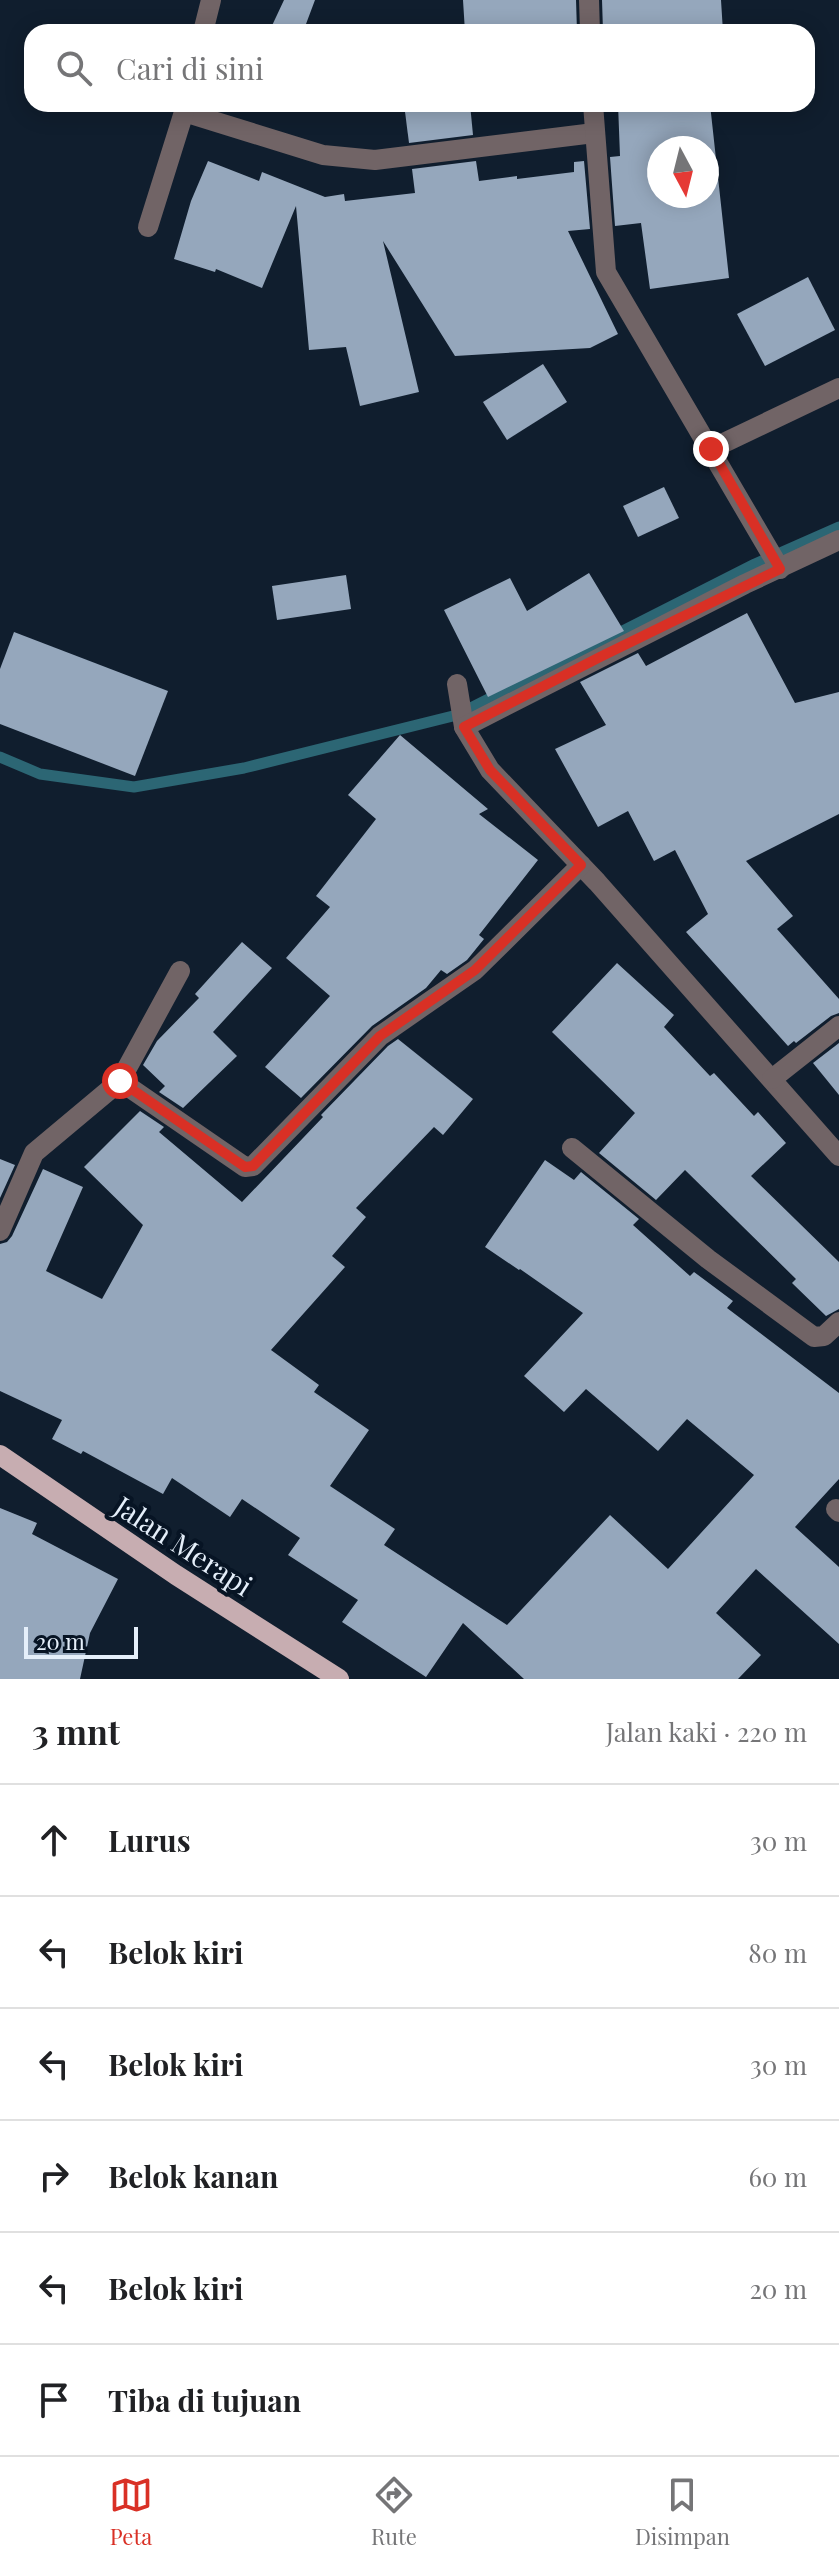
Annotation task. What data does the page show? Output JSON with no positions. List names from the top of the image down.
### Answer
{
  "streets": {
    "main road": ["Jalan Merapi"]
  },
  "scale_bar": "20 m",
  "north": "bottom",
  "page": {
    "search": "Cari di sini",
    "scale": "20 m",
    "heading": ["3 mnt", "Jalan kaki · 220 m"],
    "list": [
      ["Lurus", "30 m"],
      ["Belok kiri", "80 m"],
      ["Belok kiri", "30 m"],
      ["Belok kanan", "60 m"],
      ["Belok kiri", "20 m"],
      "Tiba di tujuan"
    ],
    "nav": ["Peta", "Rute", "Disimpan"]
  }
}
